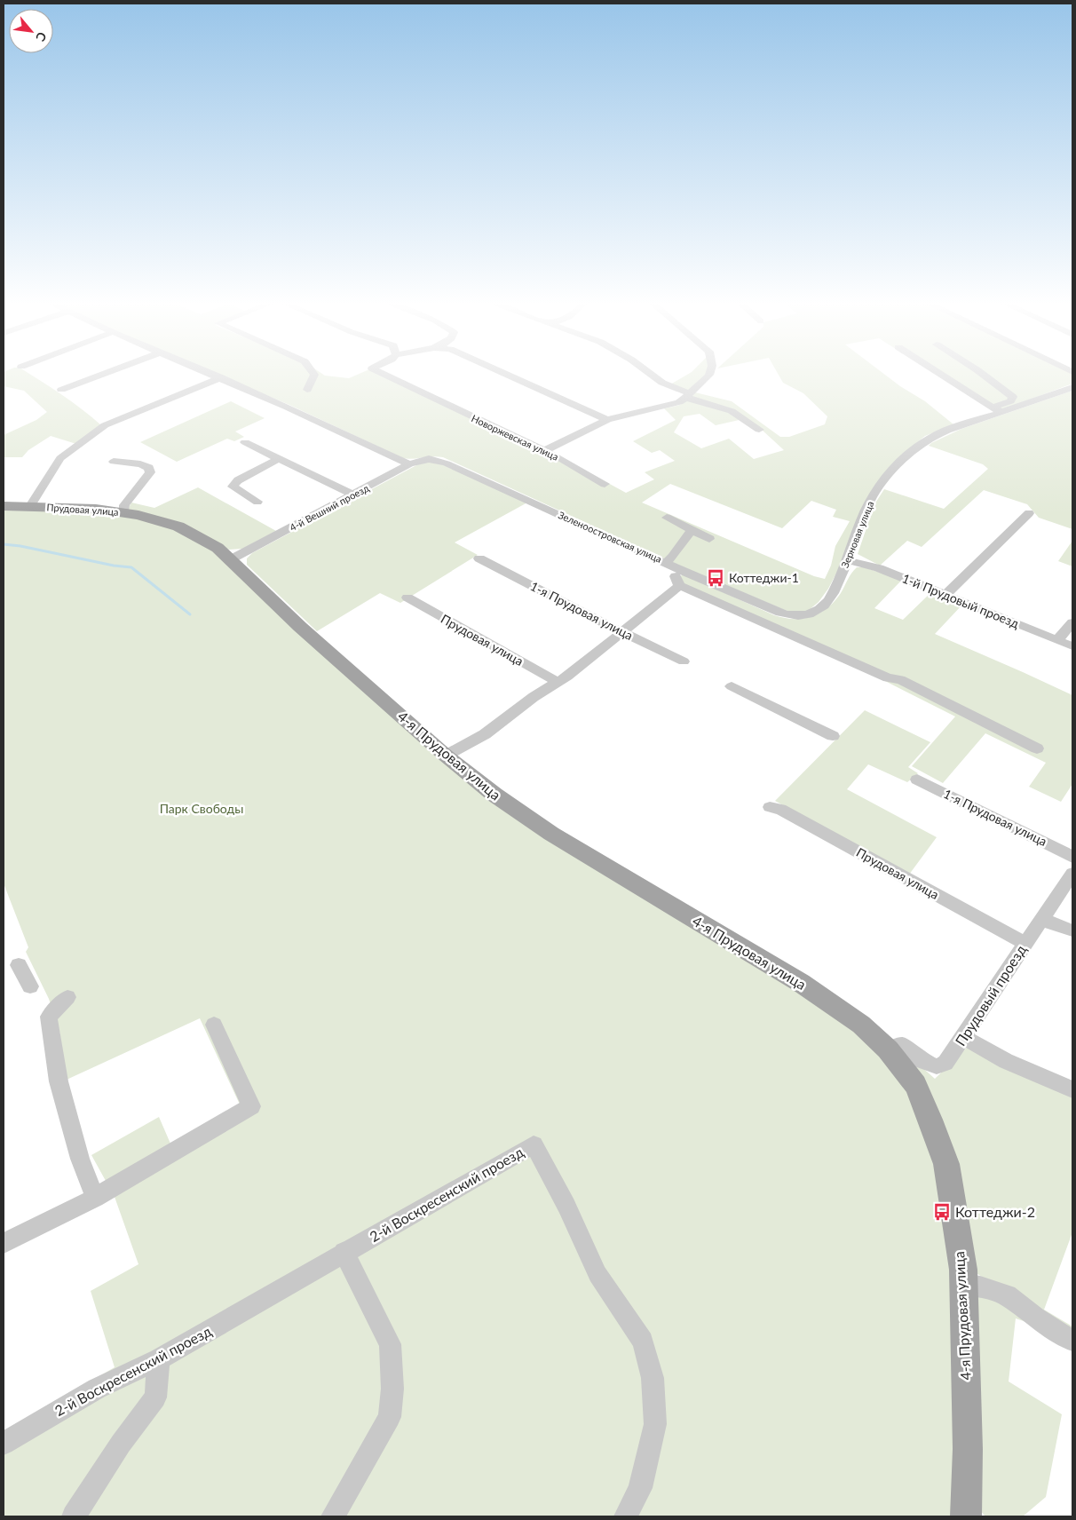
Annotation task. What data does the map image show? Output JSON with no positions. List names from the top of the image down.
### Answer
{
  "streets": {
    "main road": ["Прудовая улица", "4-я Прудовая улица"],
    "street": [
      "Новоржевская улица",
      "4-й Вешний проезд",
      "Зерновая улица",
      "Зеленоостровская улица",
      "1-й Прудовый проезд",
      "1-я Прудовая улица",
      "Прудовый проезд",
      "2-й Воскресенский проезд"
    ]
  },
  "crossings": [
    ["4-й Вешний проезд", "Прудовая улица"],
    ["4-й Вешний проезд", "Зеленоостровская улица"],
    ["4-й Вешний проезд", "4-я Прудовая улица"],
    ["Прудовая улица", "4-я Прудовая улица"],
    ["Прудовая улица", "Прудовый проезд"],
    ["Зерновая улица", "Зеленоостровская улица"],
    ["Зерновая улица", "1-й Прудовый проезд"],
    ["4-я Прудовая улица", "Прудовый проезд"]
  ],
  "parks": ["Парк Свободы"],
  "places": {
    "bus stop": ["Коттеджи-1", "Коттеджи-2"]
  },
  "north": "bottom right"
}
